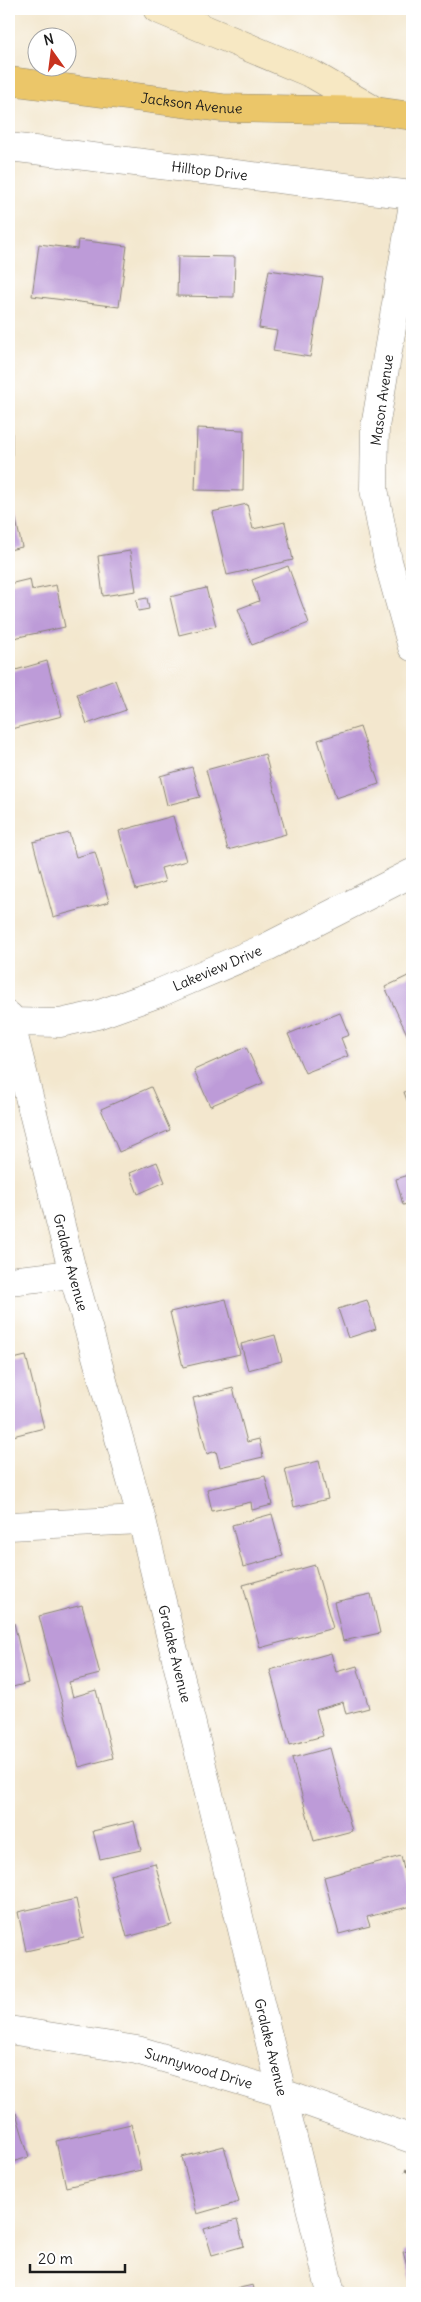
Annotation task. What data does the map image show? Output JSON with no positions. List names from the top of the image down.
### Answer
{
  "streets": {
    "main road": ["Jackson Avenue"],
    "street": [
      "Hilltop Drive",
      "Mason Avenue",
      "Lakeview Drive",
      "Gralake Avenue",
      "Sunnywood Drive"
    ]
  },
  "crossings": [
    ["Lakeview Drive", "Gralake Avenue"],
    ["Gralake Avenue", "Sunnywood Drive"]
  ],
  "scale_bar": "20 m",
  "north": "top"
}
